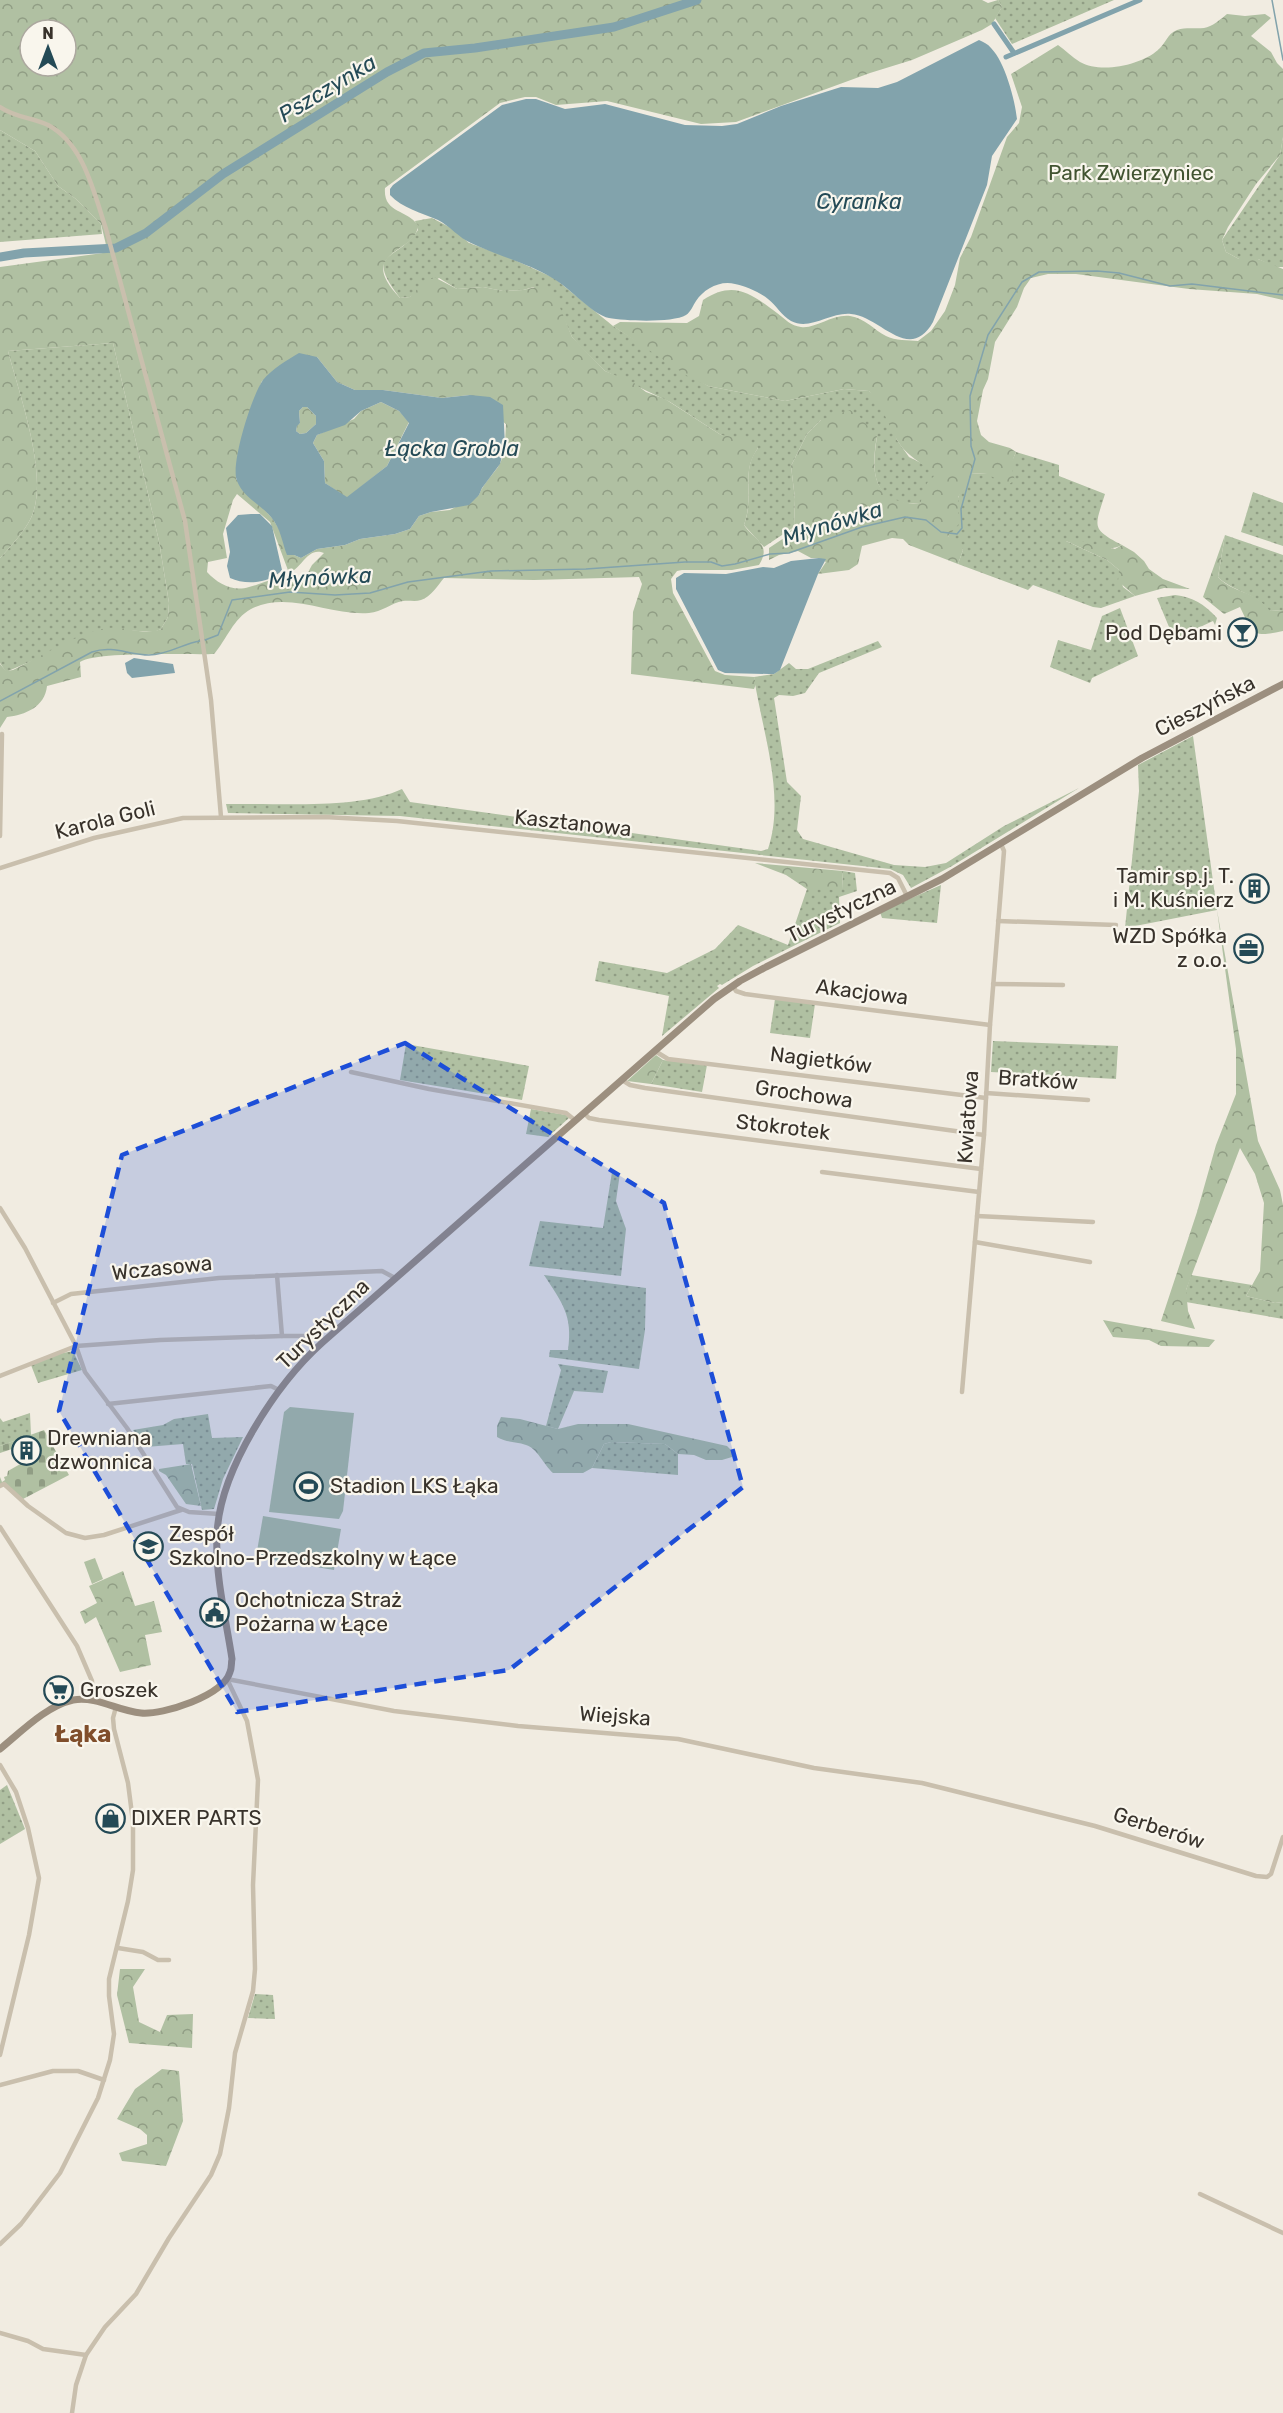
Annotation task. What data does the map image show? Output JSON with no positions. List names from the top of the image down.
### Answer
{
  "streets": {
    "main road": ["Cieszyńska", "Turystyczna"],
    "street": [
      "Karola Goli",
      "Kasztanowa",
      "Akacjowa",
      "Nagietków",
      "Bratków",
      "Grochowa",
      "Kwiatowa",
      "Stokrotek",
      "Wczasowa",
      "Wiejska",
      "Gerberów"
    ]
  },
  "crossings": [
    ["Cieszyńska", "Turystyczna"],
    ["Karola Goli", "Kasztanowa"],
    ["Kasztanowa", "Turystyczna"],
    ["Turystyczna", "Akacjowa"],
    ["Turystyczna", "Nagietków"],
    ["Turystyczna", "Grochowa"],
    ["Turystyczna", "Kwiatowa"],
    ["Turystyczna", "Stokrotek"],
    ["Turystyczna", "Wczasowa"],
    ["Turystyczna", "Wiejska"],
    ["Akacjowa", "Kwiatowa"],
    ["Nagietków", "Bratków"],
    ["Nagietków", "Kwiatowa"],
    ["Bratków", "Kwiatowa"],
    ["Grochowa", "Kwiatowa"],
    ["Kwiatowa", "Stokrotek"],
    ["Wiejska", "Gerberów"]
  ],
  "districts": ["Łąka"],
  "water": [
    "Pszczynka",
    "Cyranka",
    "Łącka Grobla",
    "Młynówka"
  ],
  "parks": ["Park Zwierzyniec"],
  "places": {
    "bar": ["Pod Dębami"],
    "building": ["Tamir sp.j. T. i M. Kuśnierz", "Drewniana dzwonnica"],
    "office": ["WZD Spółka z o.o."],
    "sports": ["Stadion LKS Łąka"],
    "school or university": ["Zespół Szkolno-Przedszkolny w Łące"],
    "public building": ["Ochotnicza Straż Pożarna w Łące"],
    "supermarket": ["Groszek"],
    "shop": ["DIXER PARTS"]
  },
  "north": "top"
}
